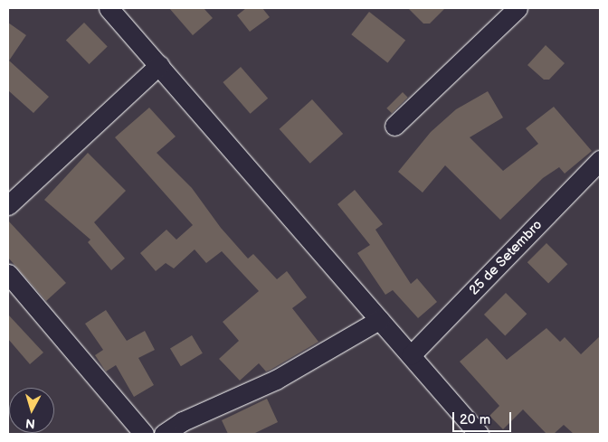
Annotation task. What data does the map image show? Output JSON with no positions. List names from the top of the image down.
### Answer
{
  "streets": {
    "street": ["25 de Setembro"]
  },
  "scale_bar": "20 m",
  "north": "bottom"
}
